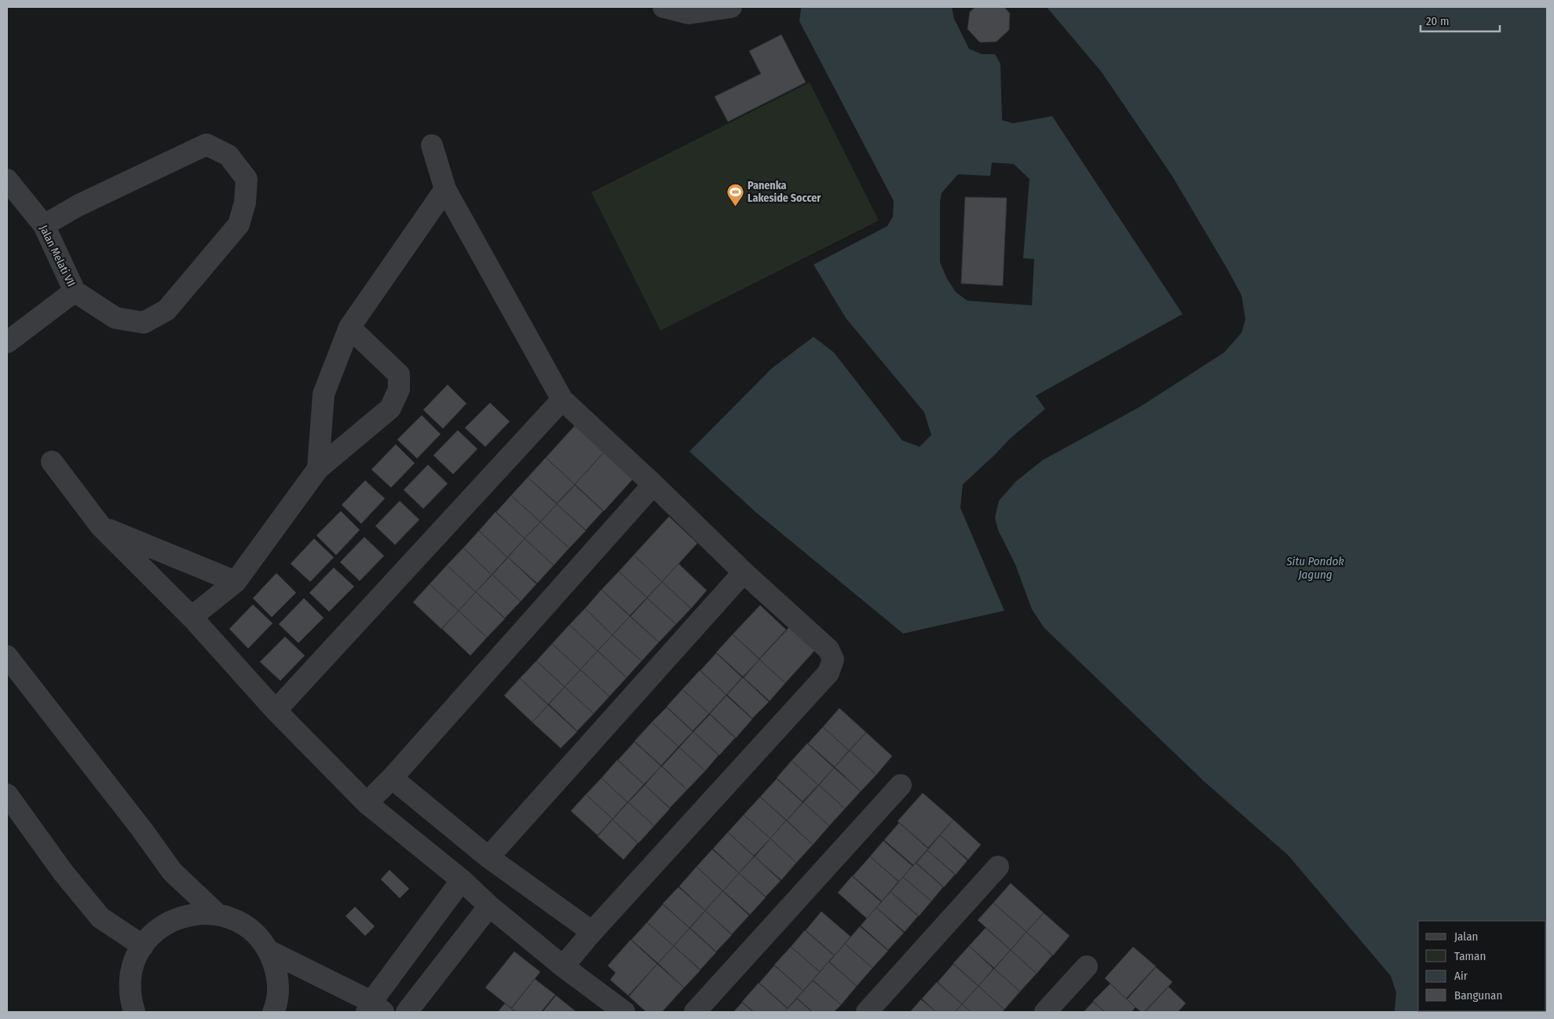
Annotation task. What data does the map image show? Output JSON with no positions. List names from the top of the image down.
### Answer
{
  "streets": {
    "street": ["Jalan Melati VII"]
  },
  "water": ["Situ Pondok Jagung"],
  "places": {
    "sports": ["Panenka Lakeside Soccer"]
  },
  "legend": [
    "Jalan",
    "Taman",
    "Air",
    "Bangunan"
  ],
  "scale_bar": "20 m"
}
